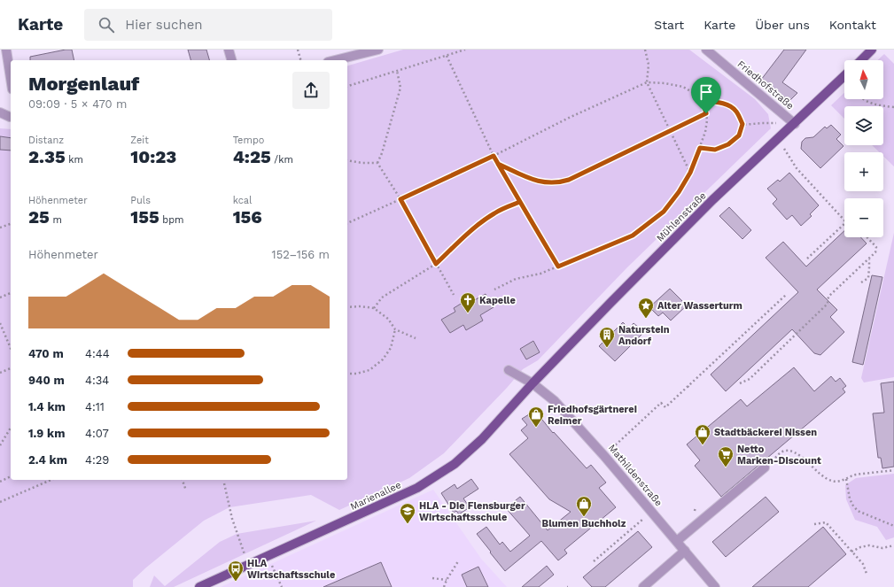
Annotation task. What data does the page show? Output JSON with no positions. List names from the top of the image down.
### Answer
{
  "streets": {
    "main road": ["Mühlenstraße", "Marienallee"],
    "street": ["Friedhofstraße", "Mathildenstraße"]
  },
  "crossings": [
    ["Friedhofstraße", "Mühlenstraße"],
    ["Mühlenstraße", "Mathildenstraße"],
    ["Mühlenstraße", "Marienallee"],
    ["Mathildenstraße", "Marienallee"]
  ],
  "places": {
    "church": ["Kapelle"],
    "place": ["Alter Wasserturm"],
    "building": ["Naturstein Andorf"],
    "shop": ["Friedhofsgärtnerei Reimer", "Stadtbäckerei Nissen", "Blumen Buchholz"],
    "supermarket": ["Netto Marken-Discount"],
    "school or university": ["HLA - Die Flensburger Wirtschaftsschule"],
    "bus stop": ["HLA Wirtschaftsschule"]
  },
  "north": "top",
  "page": {
    "header": "Karte",
    "search": "Hier suchen",
    "nav": [
      "Start",
      "Karte",
      "Über uns",
      "Kontakt"
    ],
    "map_buttons": ["+", "−"],
    "heading": ["Morgenlauf", "09:09 · 5 × 470 m"],
    "stats": [
      ["Distanz", "2.35 km"],
      ["Zeit", "10:23"],
      ["Tempo", "4:25 /km"],
      ["Höhenmeter", "25 m"],
      ["Puls", "155 bpm"],
      ["kcal", "156"]
    ],
    "chart": ["Höhenmeter", "152–156 m"],
    "list": [
      {
        "name": "470 m",
        "note": "4:44"
      },
      {
        "name": "940 m",
        "note": "4:34"
      },
      {
        "name": "1.4 km",
        "note": "4:11"
      },
      {
        "name": "1.9 km",
        "note": "4:07"
      },
      {
        "name": "2.4 km",
        "note": "4:29"
      }
    ]
  }
}
